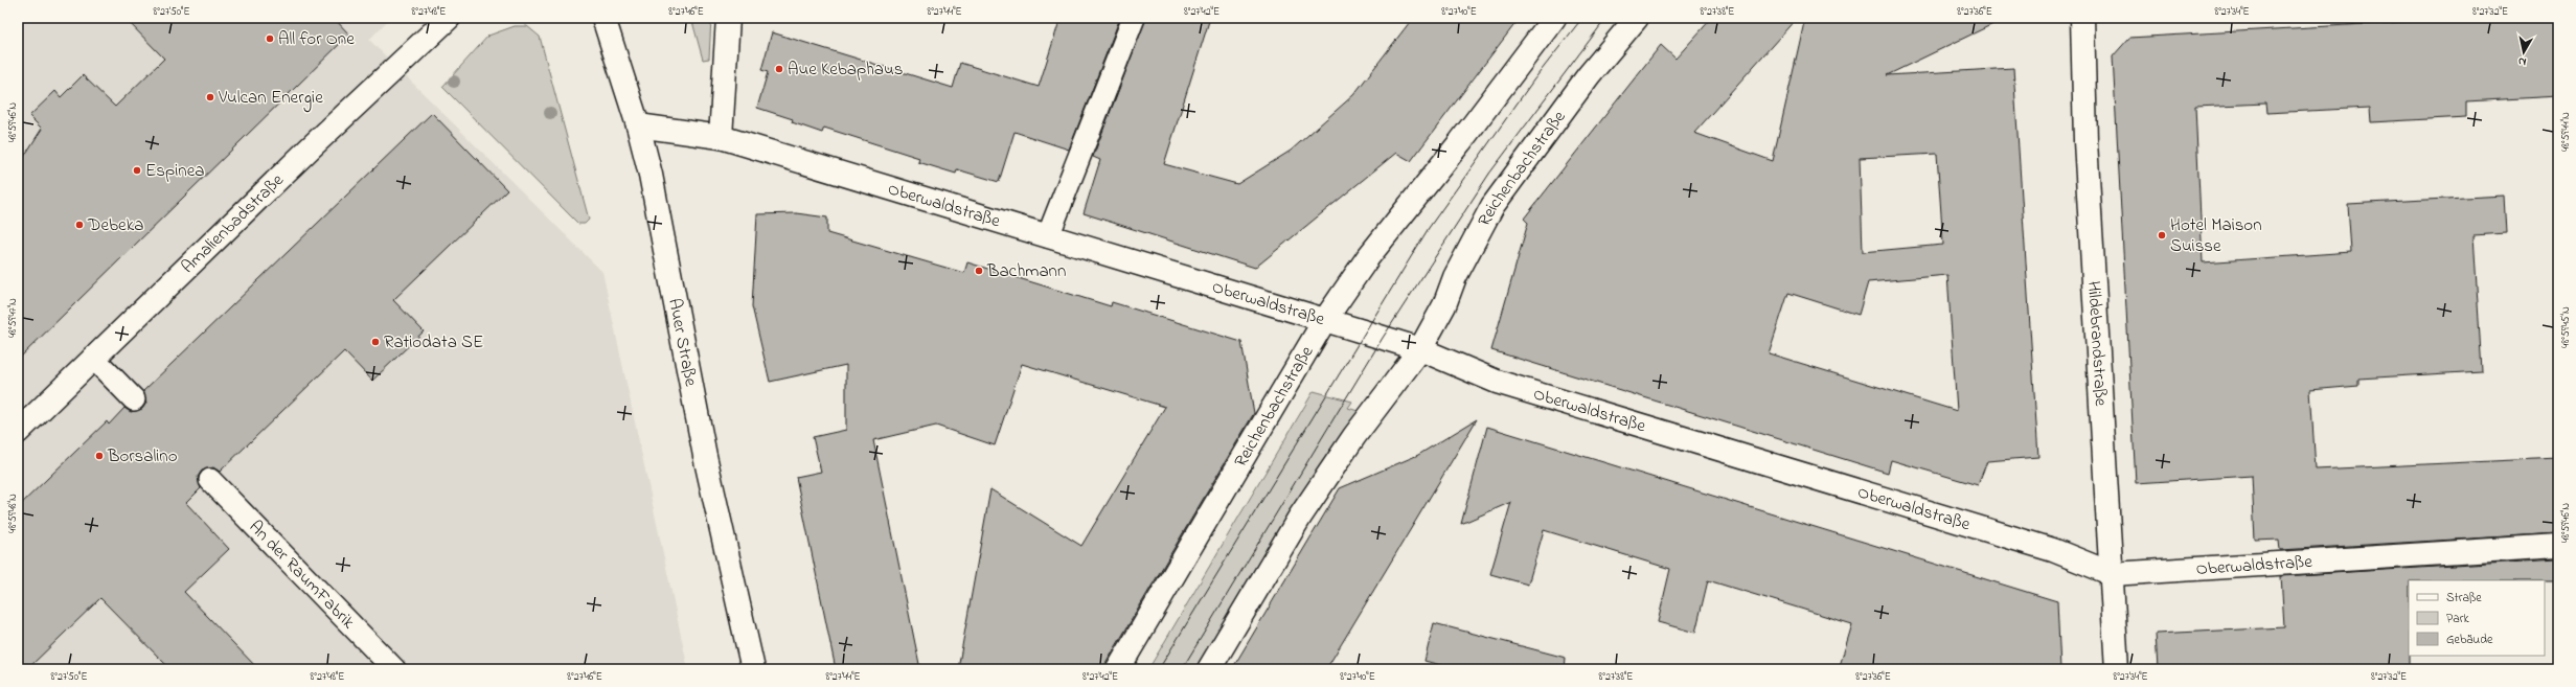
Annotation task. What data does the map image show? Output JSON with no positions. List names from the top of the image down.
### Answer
{
  "streets": {
    "street": [
      "Reichenbachstraße",
      "Oberwaldstraße",
      "Amalienbadstraße",
      "Auer Straße",
      "Hildebrandstraße"
    ],
    "lane": ["An der RaumFabrik"]
  },
  "crossings": [
    ["Reichenbachstraße", "Oberwaldstraße"],
    ["Oberwaldstraße", "Auer Straße"],
    ["Oberwaldstraße", "Hildebrandstraße"]
  ],
  "places": [
    "All for One",
    "Aue Kebaphaus",
    "Vulcan Energie",
    "Espinea",
    "Debeka",
    "Hotel Maison Suisse",
    "Bachmann",
    "Ratiodata SE",
    "Borsalino"
  ],
  "legend": ["Straße", "Park", "Gebäude"],
  "north": "bottom",
  "coordinates": [
    "8°27'50\"E",
    "8°27'48\"E",
    "8°27'46\"E",
    "8°27'44\"E",
    "8°27'42\"E",
    "8°27'40\"E",
    "8°27'38\"E",
    "8°27'36\"E",
    "8°27'34\"E",
    "8°27'32\"E",
    "48°59'46\"N",
    "48°59'44\"N",
    "48°59'47\"N",
    "48°59'45\"N",
    "48°59'48\"N"
  ]
}
